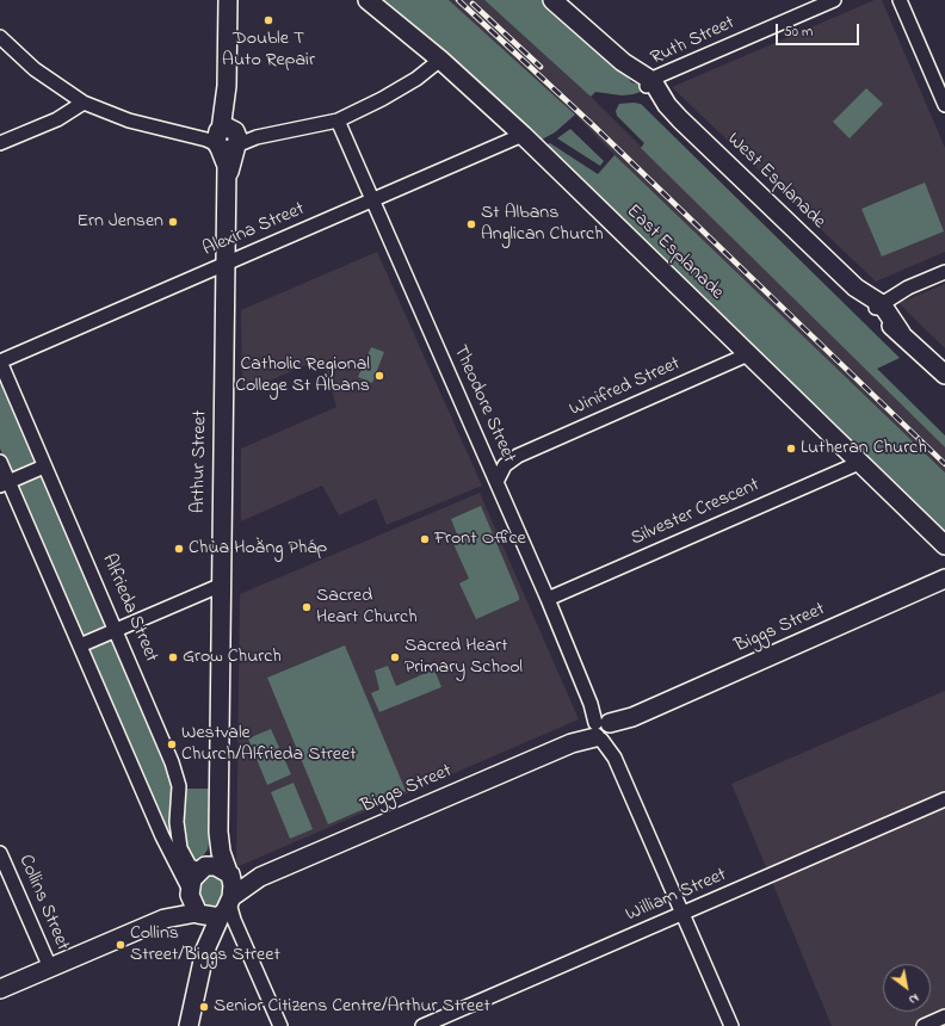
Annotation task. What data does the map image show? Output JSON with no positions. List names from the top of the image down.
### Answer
{
  "streets": {
    "street": [
      "Ruth Street",
      "West Esplanade",
      "Alexina Street",
      "East Esplanade",
      "Winifred Street",
      "Theodore Street",
      "Arthur Street",
      "Silvester Crescent",
      "Alfrieda Street",
      "Biggs Street",
      "William Street",
      "Collins Street"
    ]
  },
  "crossings": [
    ["Ruth Street", "West Esplanade"],
    ["Alexina Street", "East Esplanade"],
    ["Alexina Street", "Theodore Street"],
    ["Alexina Street", "Arthur Street"],
    ["Alexina Street", "Alfrieda Street"],
    ["East Esplanade", "Winifred Street"],
    ["East Esplanade", "Silvester Crescent"],
    ["Winifred Street", "Theodore Street"],
    ["Theodore Street", "Silvester Crescent"],
    ["Theodore Street", "Biggs Street"],
    ["Theodore Street", "William Street"],
    ["Arthur Street", "Alfrieda Street"],
    ["Arthur Street", "Biggs Street"],
    ["Alfrieda Street", "Biggs Street"]
  ],
  "places": [
    "Double T Auto Repair",
    "Ern Jensen",
    "St Albans Anglican Church",
    "Catholic Regional College St Albans",
    "Lutheran Church",
    "Front Office",
    "Chùa Hoằng Pháp",
    "Sacred Heart Church",
    "Grow Church",
    "Sacred Heart Primary School",
    "Westvale Church/Alfrieda Street",
    "Collins Street/Biggs Street",
    "Senior Citizens Centre/Arthur Street"
  ],
  "scale_bar": "50 m",
  "north": "bottom right"
}
